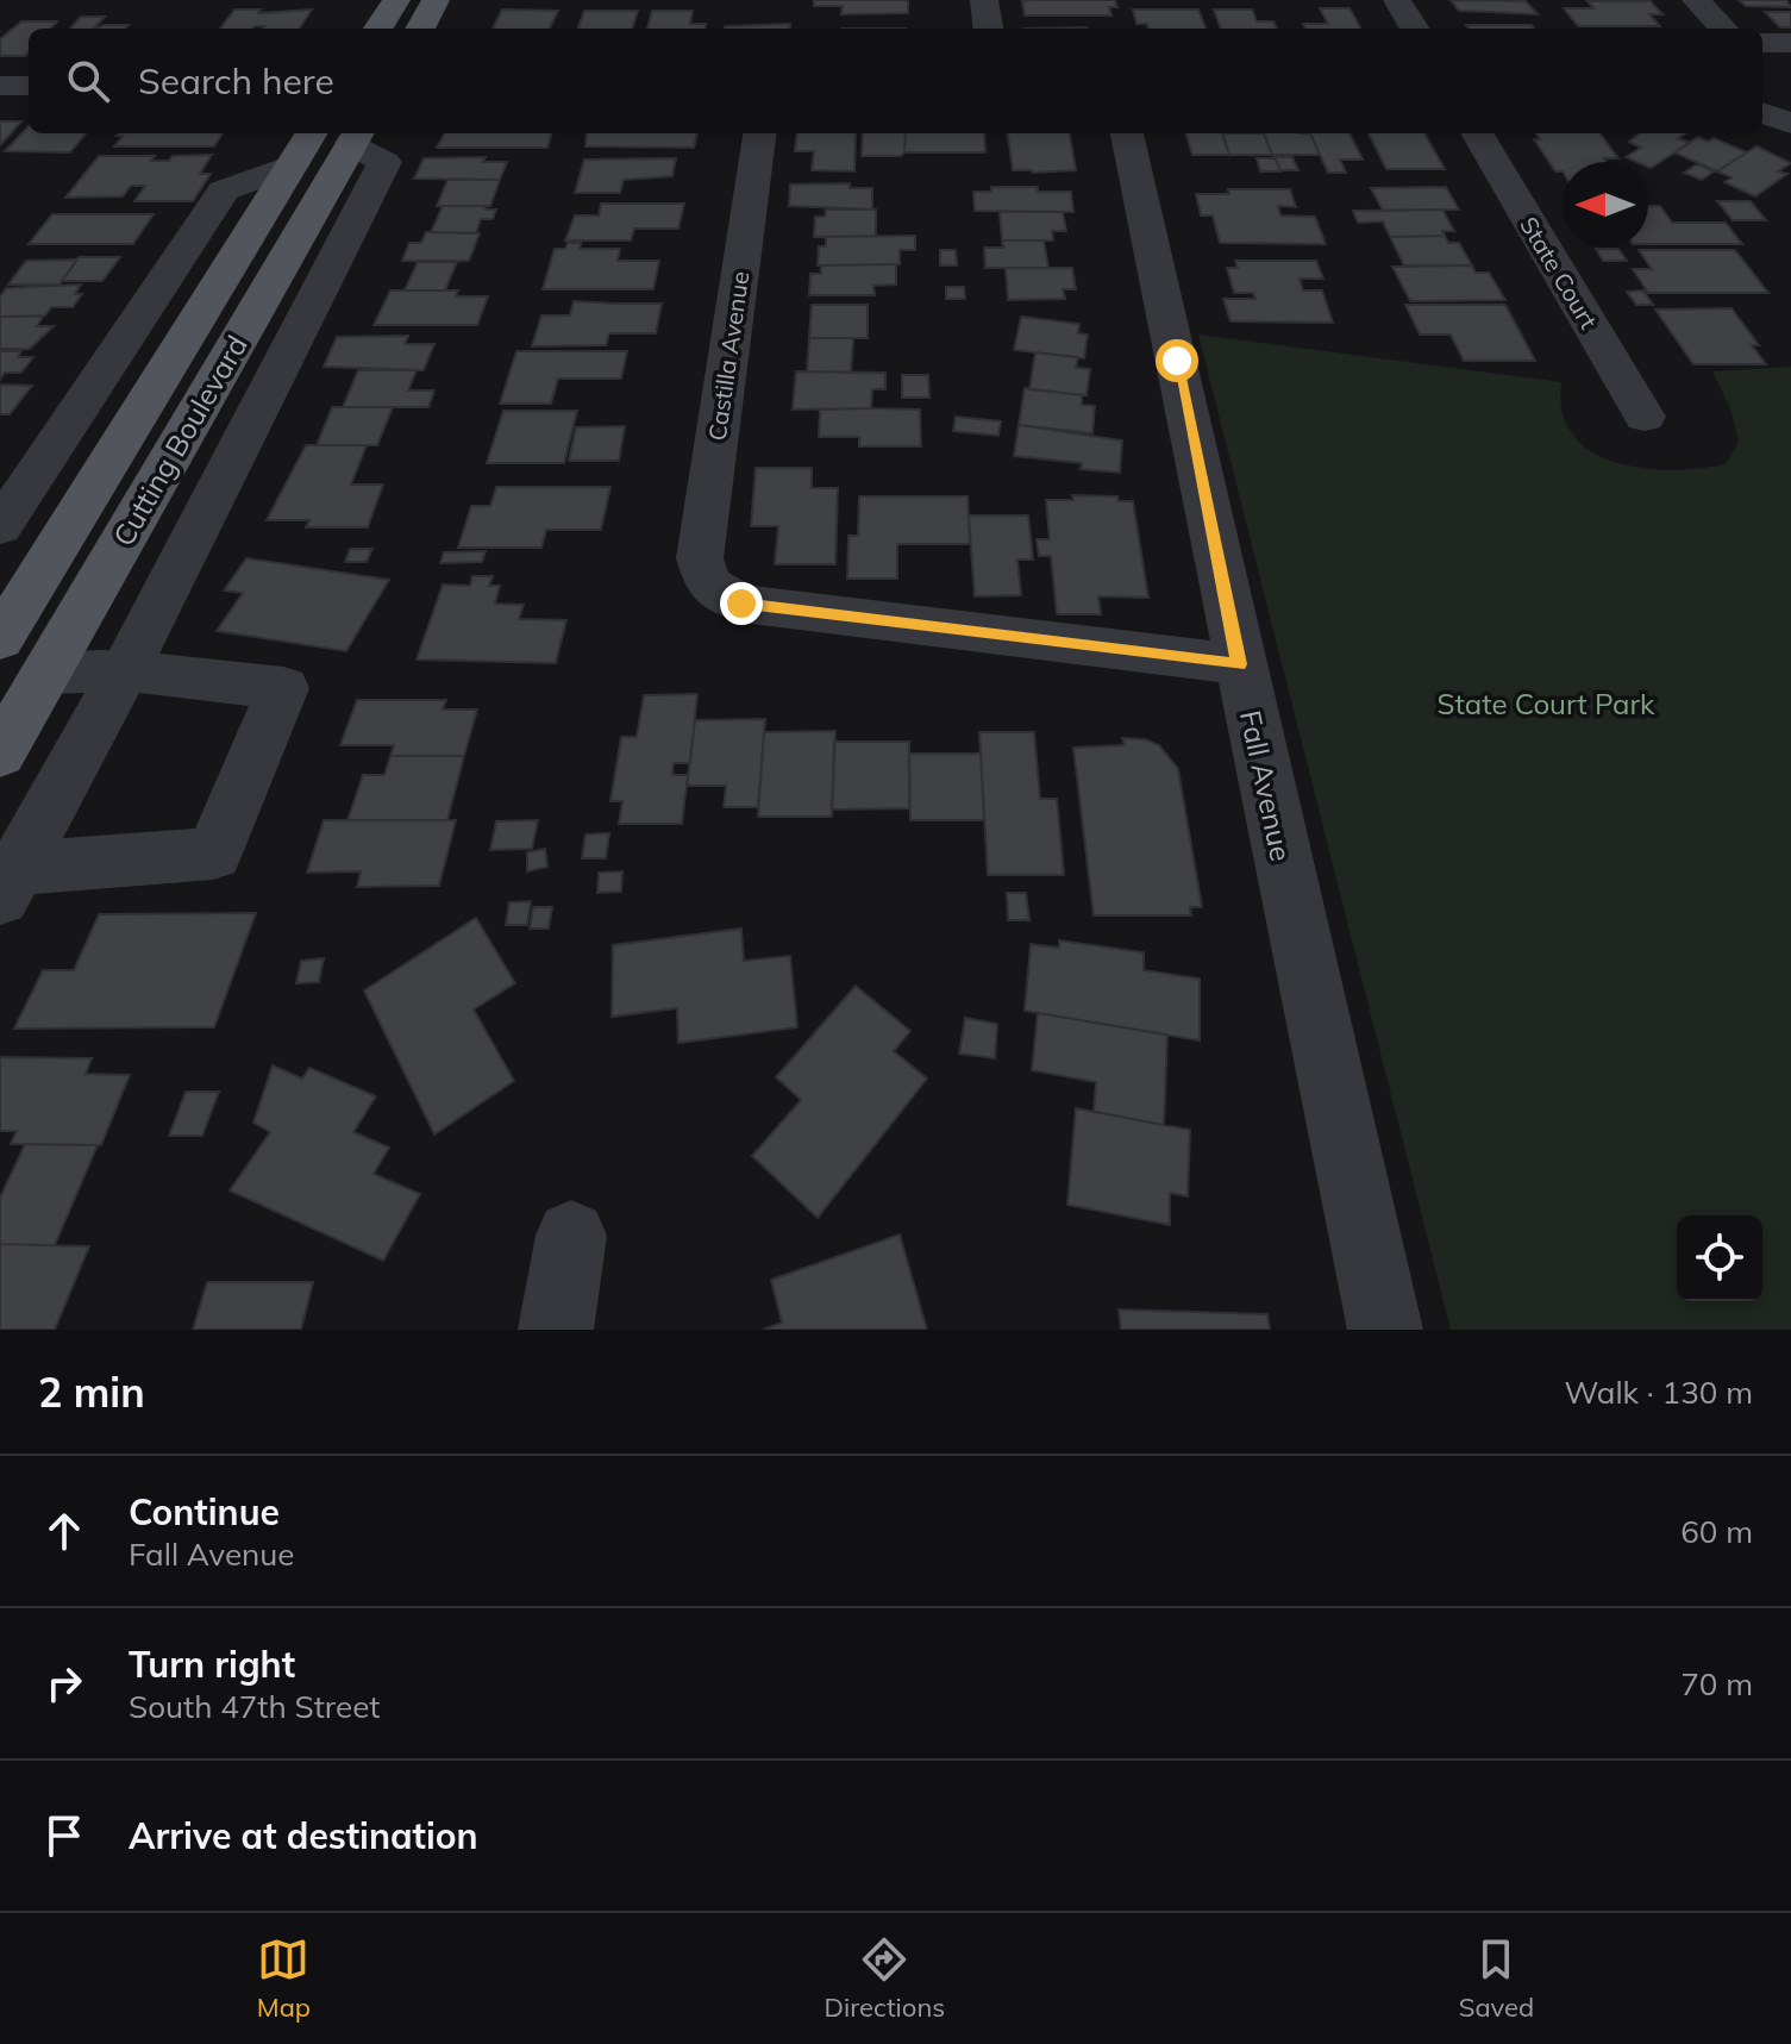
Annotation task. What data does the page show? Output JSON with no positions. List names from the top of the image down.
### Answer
{
  "streets": {
    "main road": ["Cutting Boulevard"],
    "street": ["State Court", "Castilla Avenue", "Fall Avenue"]
  },
  "crossings": [
    ["Castilla Avenue", "Fall Avenue"]
  ],
  "parks": ["State Court Park"],
  "north": "left",
  "page": {
    "search": "Search here",
    "heading": ["2 min", "Walk · 130 m"],
    "list": [
      ["Continue", "Fall Avenue", "60 m"],
      ["Turn right", "South 47th Street", "70 m"],
      "Arrive at destination"
    ],
    "nav": ["Map", "Directions", "Saved"]
  }
}
